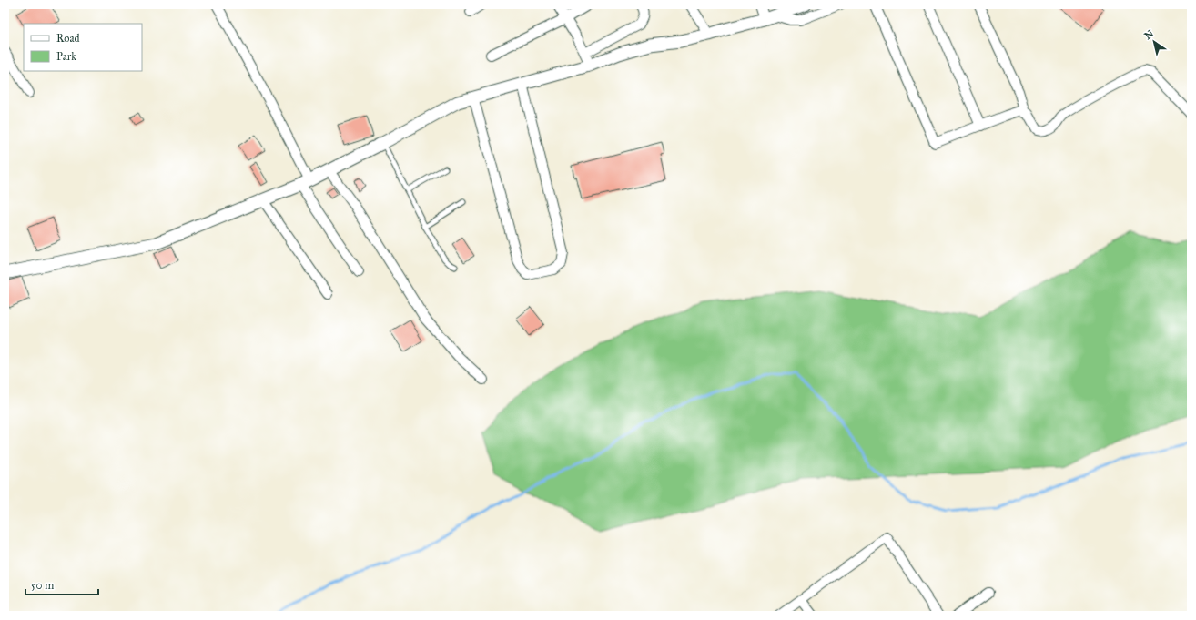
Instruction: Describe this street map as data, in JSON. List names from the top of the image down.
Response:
{
  "legend": ["Road", "Park"],
  "scale_bar": "50 m",
  "north": "top left"
}
